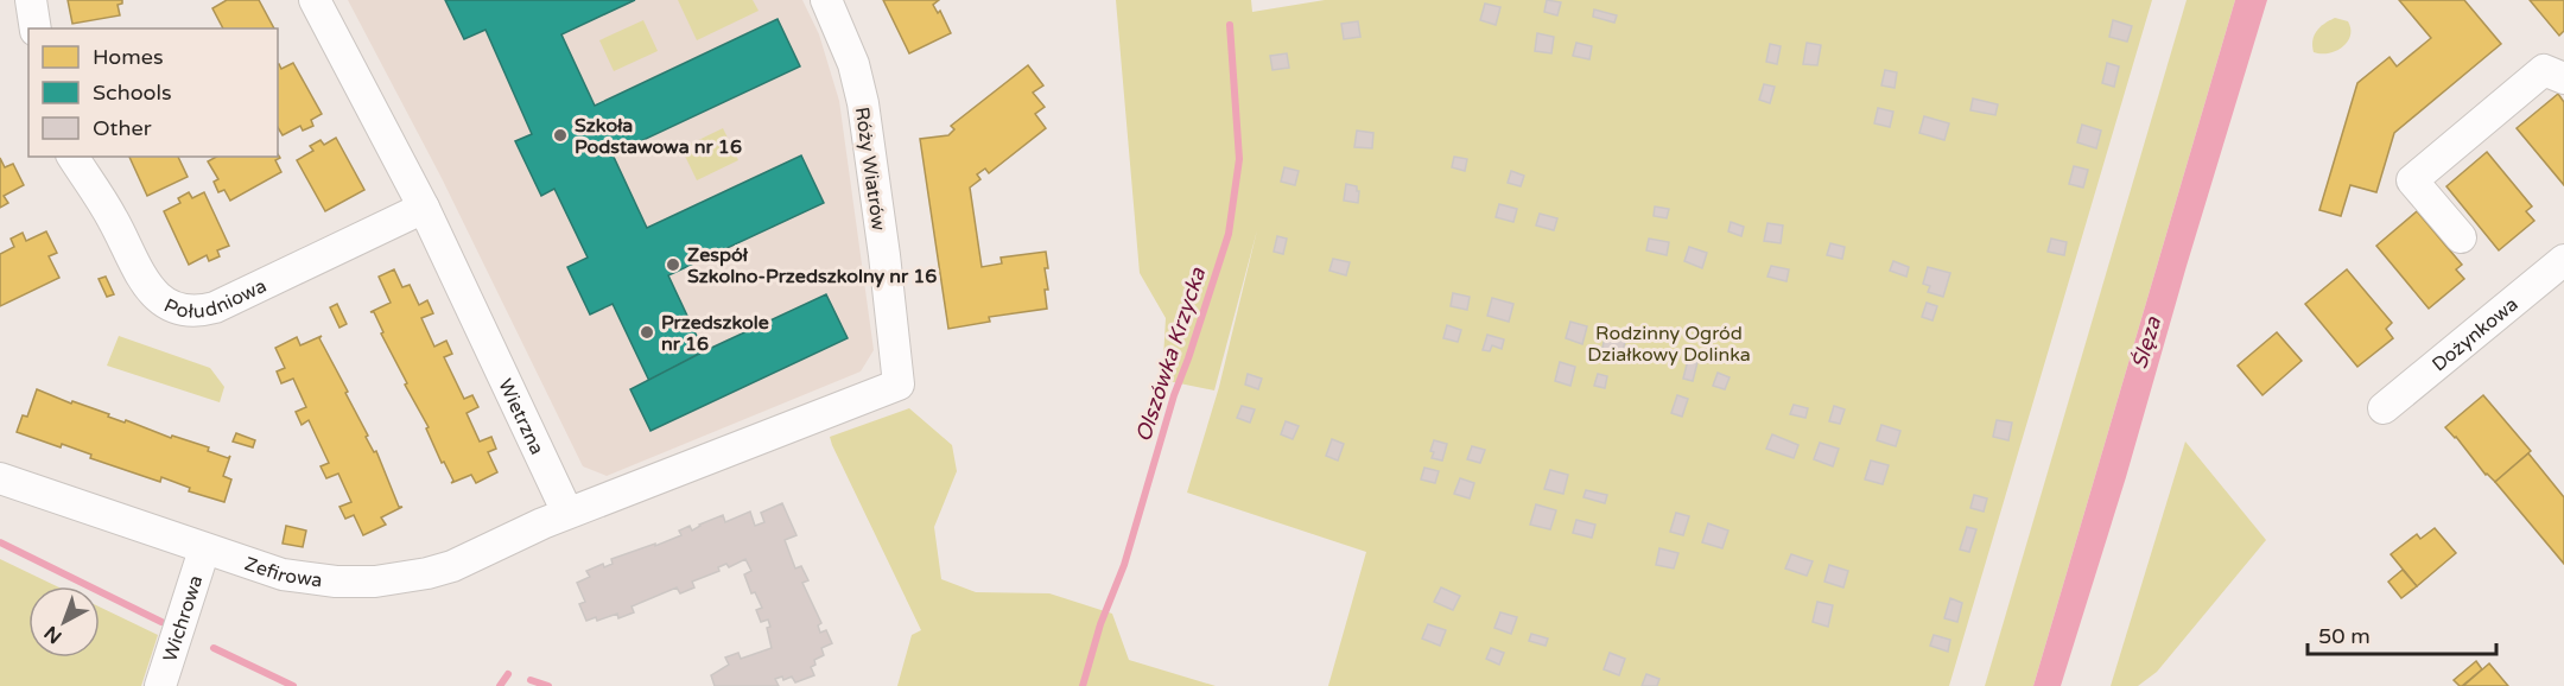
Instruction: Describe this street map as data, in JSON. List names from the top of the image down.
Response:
{
  "streets": {
    "street": [
      "Róży Wiatrów",
      "Południowa",
      "Dożynkowa",
      "Wietrzna",
      "Zefirowa",
      "Wichrowa"
    ]
  },
  "crossings": [
    ["Róży Wiatrów", "Wietrzna"],
    ["Róży Wiatrów", "Zefirowa"],
    ["Południowa", "Wietrzna"],
    ["Wietrzna", "Zefirowa"],
    ["Zefirowa", "Wichrowa"]
  ],
  "water": ["Ślęza", "Olszówka Krzycka"],
  "parks": ["Rodzinny Ogród Działkowy Dolinka"],
  "places": ["Szkoła Podstawowa nr 16", "Zespół Szkolno-Przedszkolny nr 16", "Przedszkole nr 16"],
  "legend": ["Homes", "Schools", "Other"],
  "scale_bar": "50 m",
  "north": "bottom left"
}
